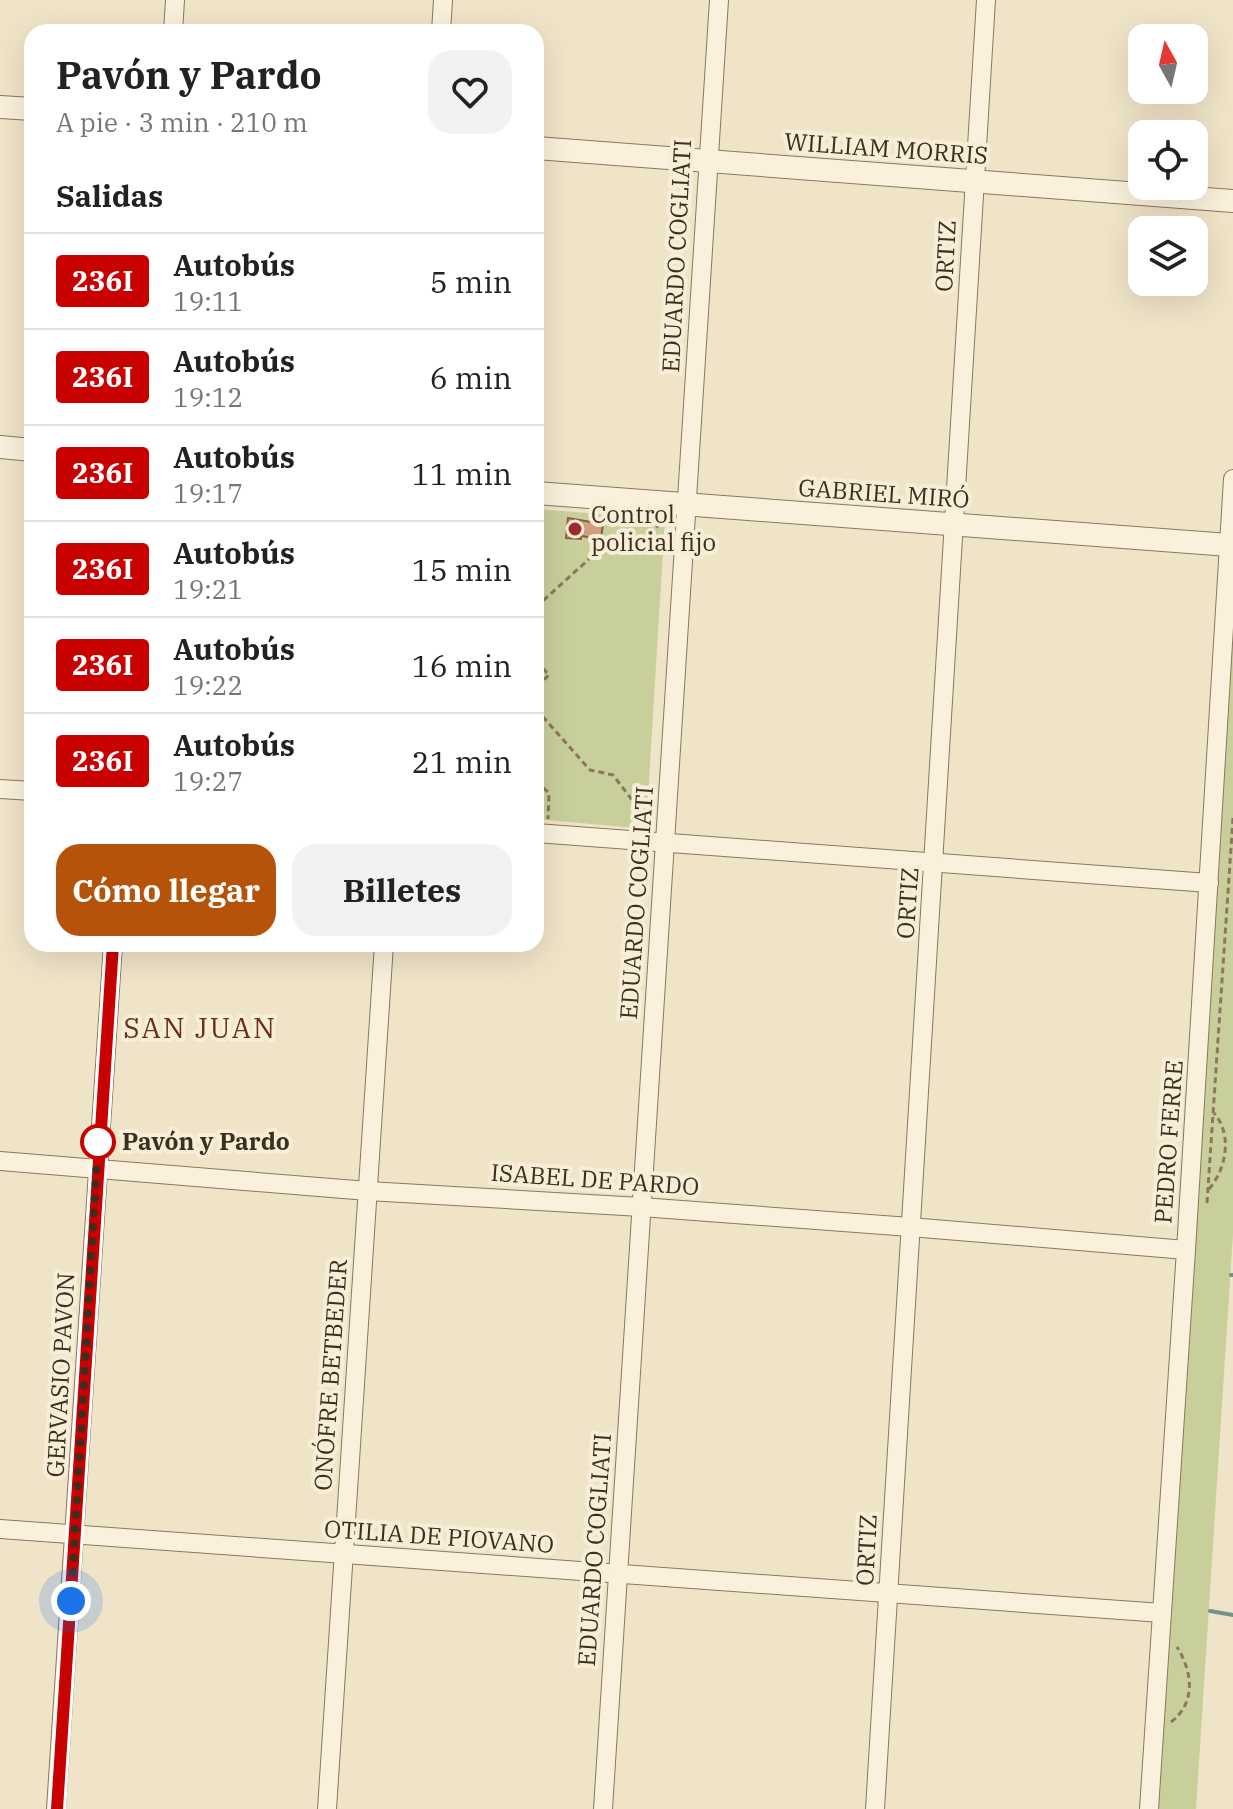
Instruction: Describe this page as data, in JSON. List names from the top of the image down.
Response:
{
  "streets": {
    "street": [
      "WILLIAM MORRIS",
      "EDUARDO COGLIATI",
      "ORTIZ",
      "GABRIEL MIRÓ",
      "PEDRO FERRE",
      "ISABEL DE PARDO",
      "GERVASIO PAVON",
      "ONÓFRE BETBEDER",
      "OTILIA DE PIOVANO"
    ]
  },
  "crossings": [
    ["WILLIAM MORRIS", "EDUARDO COGLIATI"],
    ["WILLIAM MORRIS", "ORTIZ"],
    ["EDUARDO COGLIATI", "GABRIEL MIRÓ"],
    ["EDUARDO COGLIATI", "ISABEL DE PARDO"],
    ["EDUARDO COGLIATI", "OTILIA DE PIOVANO"],
    ["ORTIZ", "GABRIEL MIRÓ"],
    ["ORTIZ", "ISABEL DE PARDO"],
    ["ORTIZ", "OTILIA DE PIOVANO"],
    ["GABRIEL MIRÓ", "PEDRO FERRE"],
    ["PEDRO FERRE", "ISABEL DE PARDO"],
    ["PEDRO FERRE", "OTILIA DE PIOVANO"],
    ["ISABEL DE PARDO", "GERVASIO PAVON"],
    ["ISABEL DE PARDO", "ONÓFRE BETBEDER"],
    ["GERVASIO PAVON", "OTILIA DE PIOVANO"],
    ["ONÓFRE BETBEDER", "OTILIA DE PIOVANO"]
  ],
  "districts": ["SAN JUAN"],
  "places": ["Control policial fijo", "Pavón y Pardo"],
  "lines": ["bus line 236I"],
  "north": "top",
  "page": {
    "heading": [
      ["Pavón y Pardo", "A pie · 3 min · 210 m"],
      "Salidas"
    ],
    "list": [
      {
        "mark": "236I",
        "name": "Autobús",
        "note": "19:11",
        "value": "5 min"
      },
      {
        "mark": "236I",
        "name": "Autobús",
        "note": "19:12",
        "value": "6 min"
      },
      {
        "mark": "236I",
        "name": "Autobús",
        "note": "19:17",
        "value": "11 min"
      },
      {
        "mark": "236I",
        "name": "Autobús",
        "note": "19:21",
        "value": "15 min"
      },
      {
        "mark": "236I",
        "name": "Autobús",
        "note": "19:22",
        "value": "16 min"
      },
      {
        "mark": "236I",
        "name": "Autobús",
        "note": "19:27",
        "value": "21 min"
      }
    ],
    "buttons": ["Cómo llegar", "Billetes"]
  }
}
